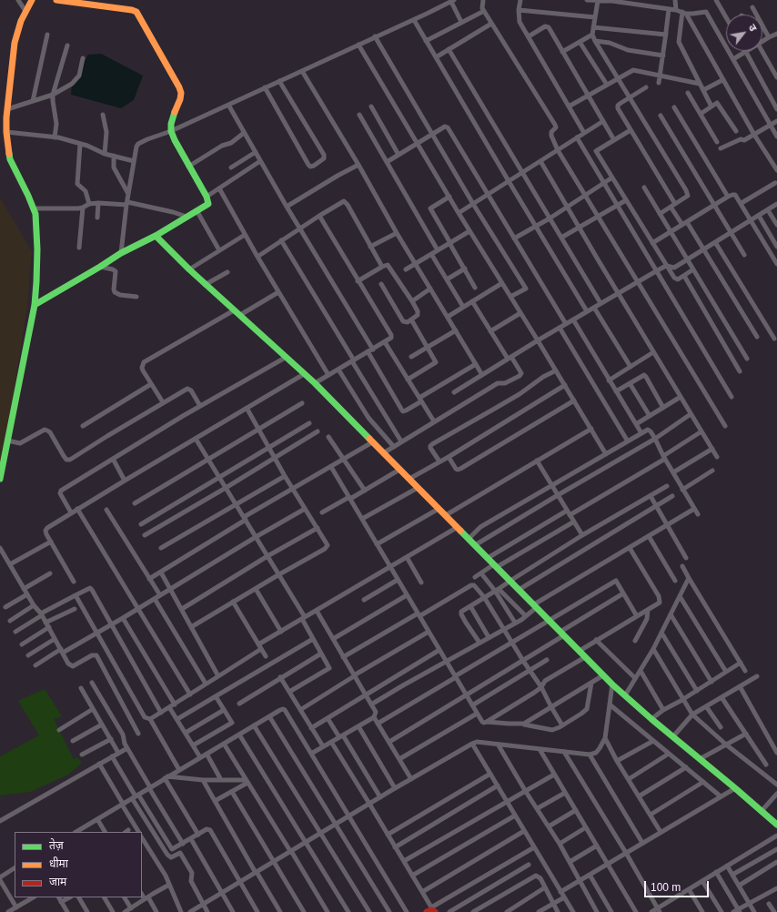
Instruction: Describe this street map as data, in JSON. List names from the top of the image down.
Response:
{
  "legend": ["तेज़", "धीमा", "जाम"],
  "scale_bar": "100 m",
  "north": "top right"
}
